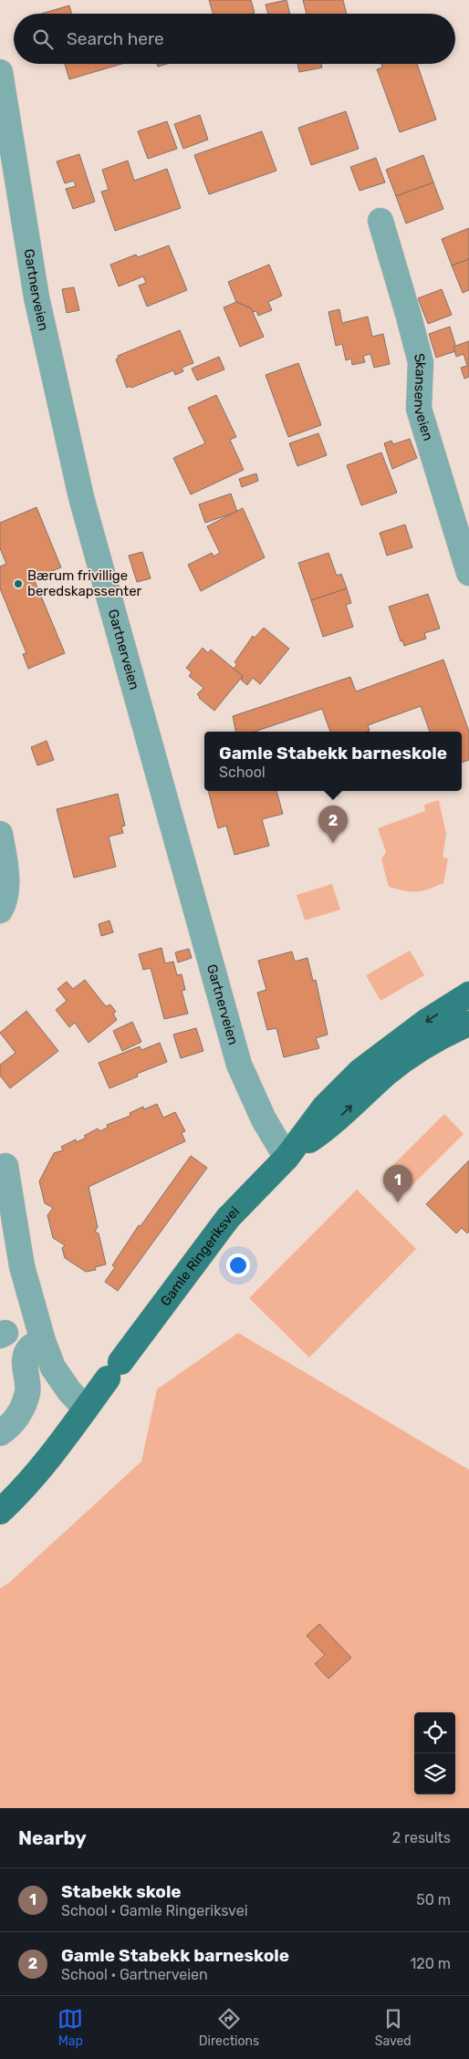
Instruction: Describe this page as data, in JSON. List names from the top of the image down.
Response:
{
  "streets": {
    "main road": ["Gamle Ringeriksvei"],
    "street": ["Gartnerveien", "Skansenveien"]
  },
  "crossings": [
    ["Gartnerveien", "Gamle Ringeriksvei"]
  ],
  "places": ["Bærum frivillige beredskapssenter"],
  "page": {
    "search": "Search here",
    "popup": ["Gamle Stabekk barneskole", "School"],
    "pins": ["2", "1"],
    "heading": ["Nearby", "2 results"],
    "list": [
      {
        "mark": "1",
        "name": "Stabekk skole",
        "note": "School · Gamle Ringeriksvei",
        "value": "50 m"
      },
      {
        "mark": "2",
        "name": "Gamle Stabekk barneskole",
        "note": "School · Gartnerveien",
        "value": "120 m"
      }
    ],
    "nav": ["Map", "Directions", "Saved"]
  }
}
